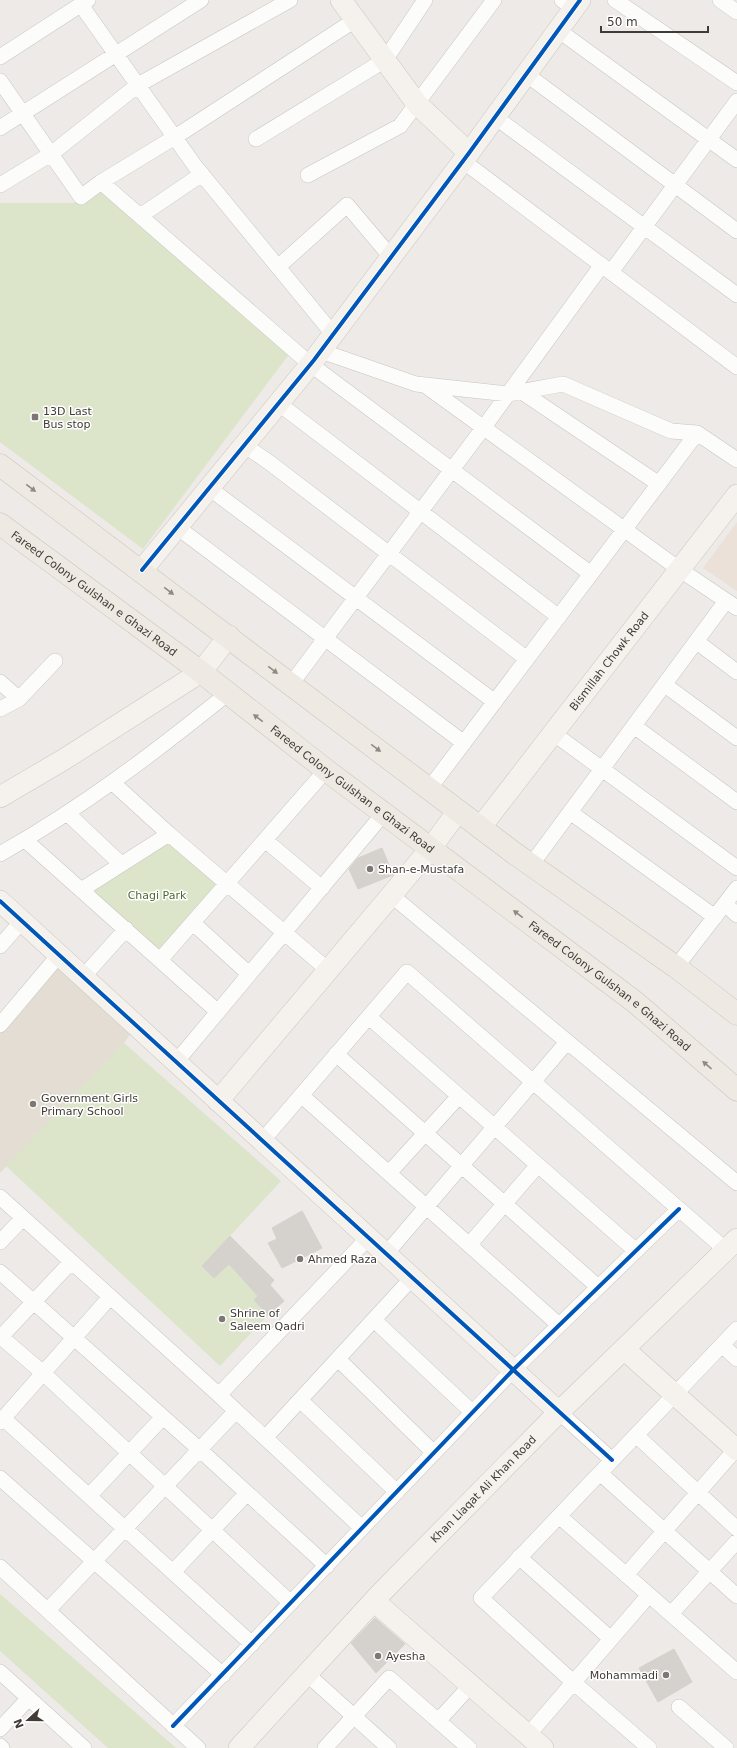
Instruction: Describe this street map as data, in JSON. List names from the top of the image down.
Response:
{
  "streets": {
    "main road": ["Fareed Colony Gulshan e Ghazi Road"],
    "street": ["Bismillah Chowk Road", "Khan Liaqat Ali Khan Road"]
  },
  "parks": ["Chagi Park"],
  "places": {
    "transit": ["13D Last Bus stop"],
    "other": [
      "Shan-e-Mustafa",
      "Government Girls Primary School",
      "Ahmed Raza",
      "Shrine of Saleem Qadri",
      "Ayesha",
      "Mohammadi"
    ]
  },
  "scale_bar": "50 m",
  "north": "left"
}
